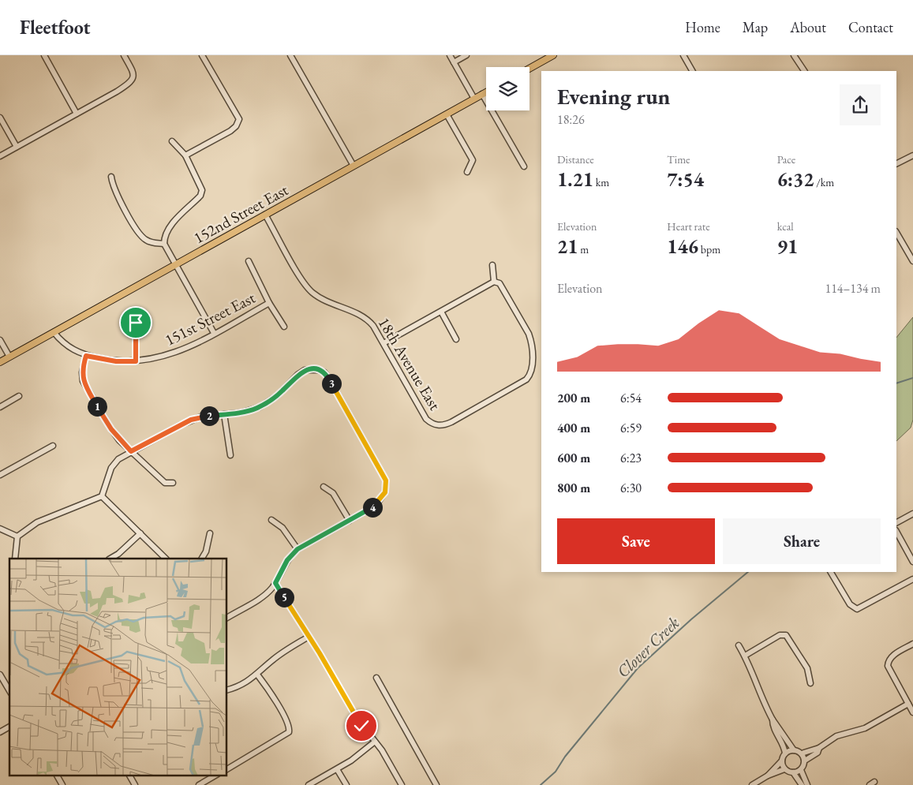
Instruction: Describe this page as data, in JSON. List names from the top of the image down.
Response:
{
  "streets": {
    "main road": ["152nd Street East"],
    "street": ["151st Street East", "18th Avenue East"]
  },
  "crossings": [
    ["152nd Street East", "151st Street East"],
    ["152nd Street East", "18th Avenue East"]
  ],
  "water": ["Clover Creek"],
  "page": {
    "header": "Fleetfoot",
    "nav": [
      "Home",
      "Map",
      "About",
      "Contact"
    ],
    "heading": ["Evening run", "18:26"],
    "stats": [
      ["Distance", "1.21 km"],
      ["Time", "7:54"],
      ["Pace", "6:32 /km"],
      ["Elevation", "21 m"],
      ["Heart rate", "146 bpm"],
      ["kcal", "91"]
    ],
    "chart": ["Elevation", "114–134 m"],
    "pins": [
      "3",
      "1",
      "2",
      "4",
      "5"
    ],
    "list": [
      {
        "name": "200 m",
        "note": "6:54"
      },
      {
        "name": "400 m",
        "note": "6:59"
      },
      {
        "name": "600 m",
        "note": "6:23"
      },
      {
        "name": "800 m",
        "note": "6:30"
      }
    ],
    "buttons": ["Save", "Share"]
  }
}
